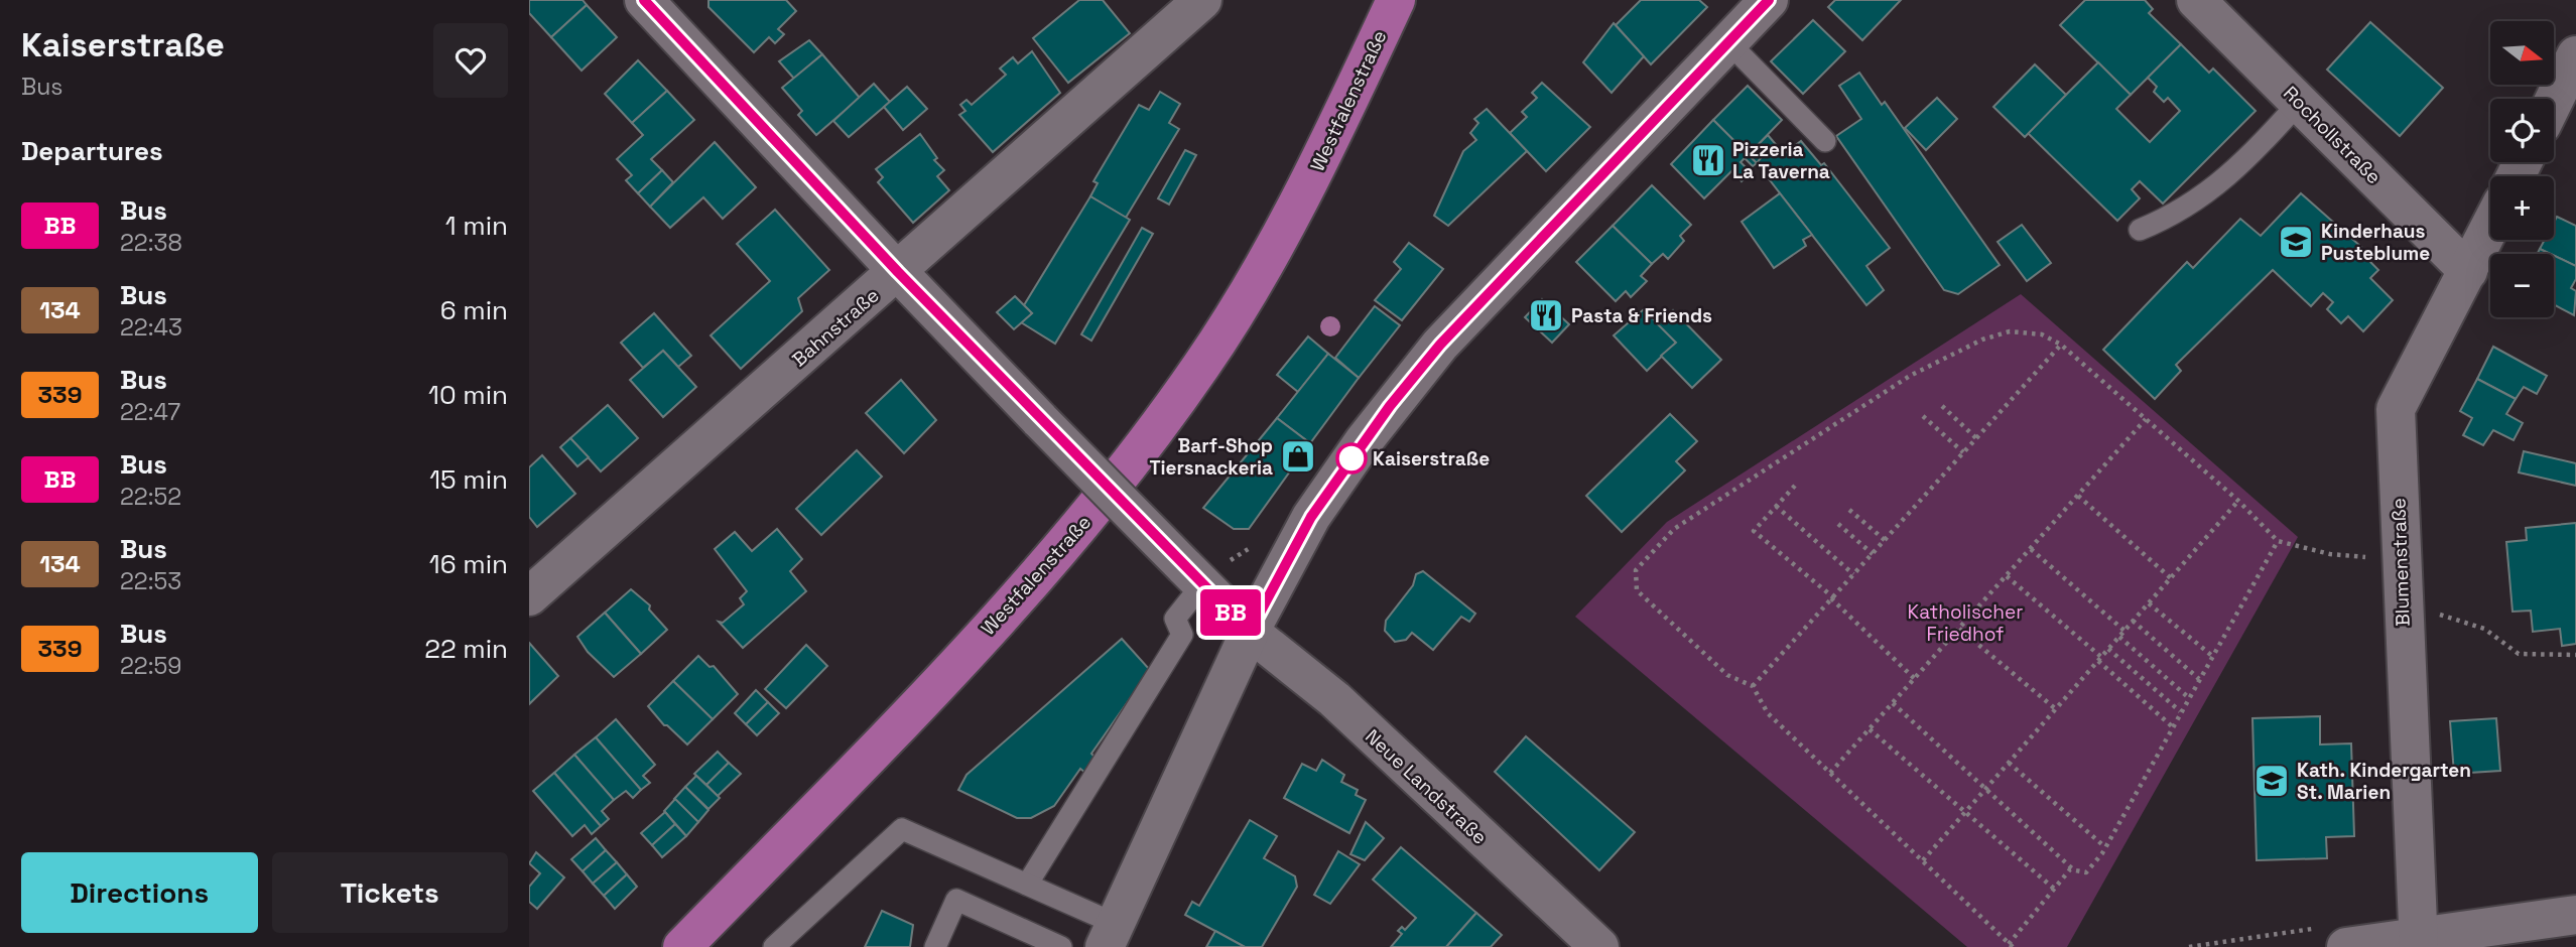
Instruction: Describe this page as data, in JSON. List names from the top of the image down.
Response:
{
  "streets": {
    "main road": ["Westfalenstraße"],
    "street": [
      "Rochollstraße",
      "Bahnstraße",
      "Blumenstraße",
      "Neue Landstraße"
    ]
  },
  "crossings": [
    ["Rochollstraße", "Blumenstraße"],
    ["Bahnstraße", "Neue Landstraße"]
  ],
  "parks": ["Katholischer Friedhof"],
  "places": {
    "restaurant": ["Pizzeria La Taverna", "Pasta & Friends"],
    "school or university": ["Kinderhaus Pusteblume", "Kath. Kindergarten St. Marien"],
    "shop": ["Barf-Shop Tiersnackeria"],
    "other": ["Kaiserstraße"]
  },
  "lines": ["bus line BB"],
  "north": "right",
  "page": {
    "heading": [
      ["Kaiserstraße", "Bus"],
      "Departures"
    ],
    "on_map": "BB",
    "map_buttons": ["+", "−"],
    "list": [
      {
        "mark": "BB",
        "name": "Bus",
        "note": "22:38",
        "value": "1 min"
      },
      {
        "mark": "134",
        "name": "Bus",
        "note": "22:43",
        "value": "6 min"
      },
      {
        "mark": "339",
        "name": "Bus",
        "note": "22:47",
        "value": "10 min"
      },
      {
        "mark": "BB",
        "name": "Bus",
        "note": "22:52",
        "value": "15 min"
      },
      {
        "mark": "134",
        "name": "Bus",
        "note": "22:53",
        "value": "16 min"
      },
      {
        "mark": "339",
        "name": "Bus",
        "note": "22:59",
        "value": "22 min"
      }
    ],
    "buttons": ["Directions", "Tickets"]
  }
}
